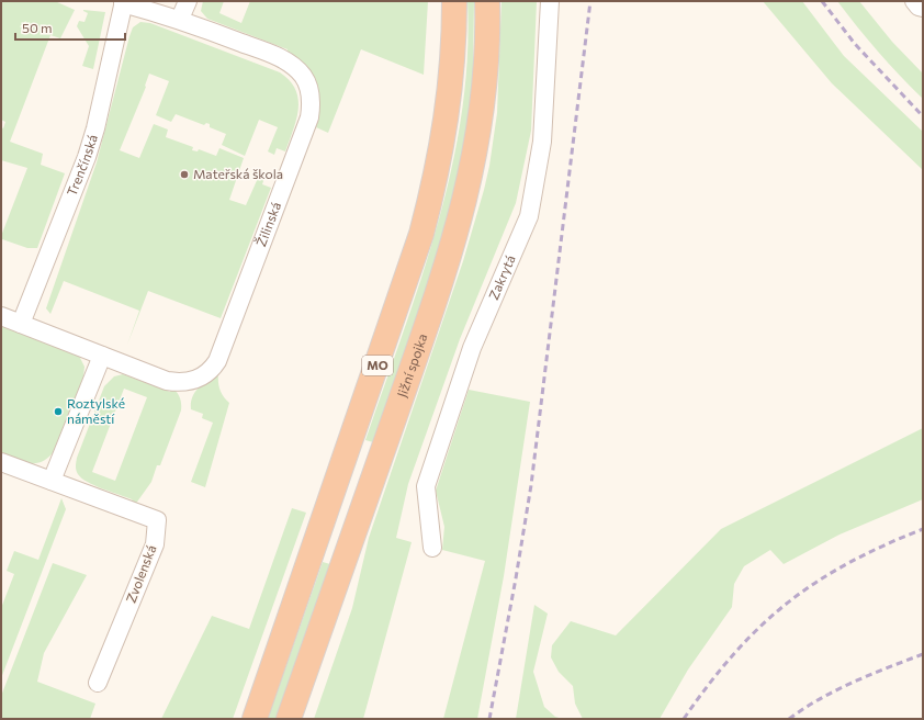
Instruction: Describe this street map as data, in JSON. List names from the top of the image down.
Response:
{
  "streets": {
    "highway": ["MO", "Jižní spojka"],
    "street": [
      "Trenčínská",
      "Žilinská",
      "Zakrytá",
      "Zvolenská"
    ]
  },
  "crossings": [
    ["Trenčínská", "Žilinská"]
  ],
  "places": ["Mateřská škola", "Roztylské náměstí"],
  "scale_bar": "50 m"
}
